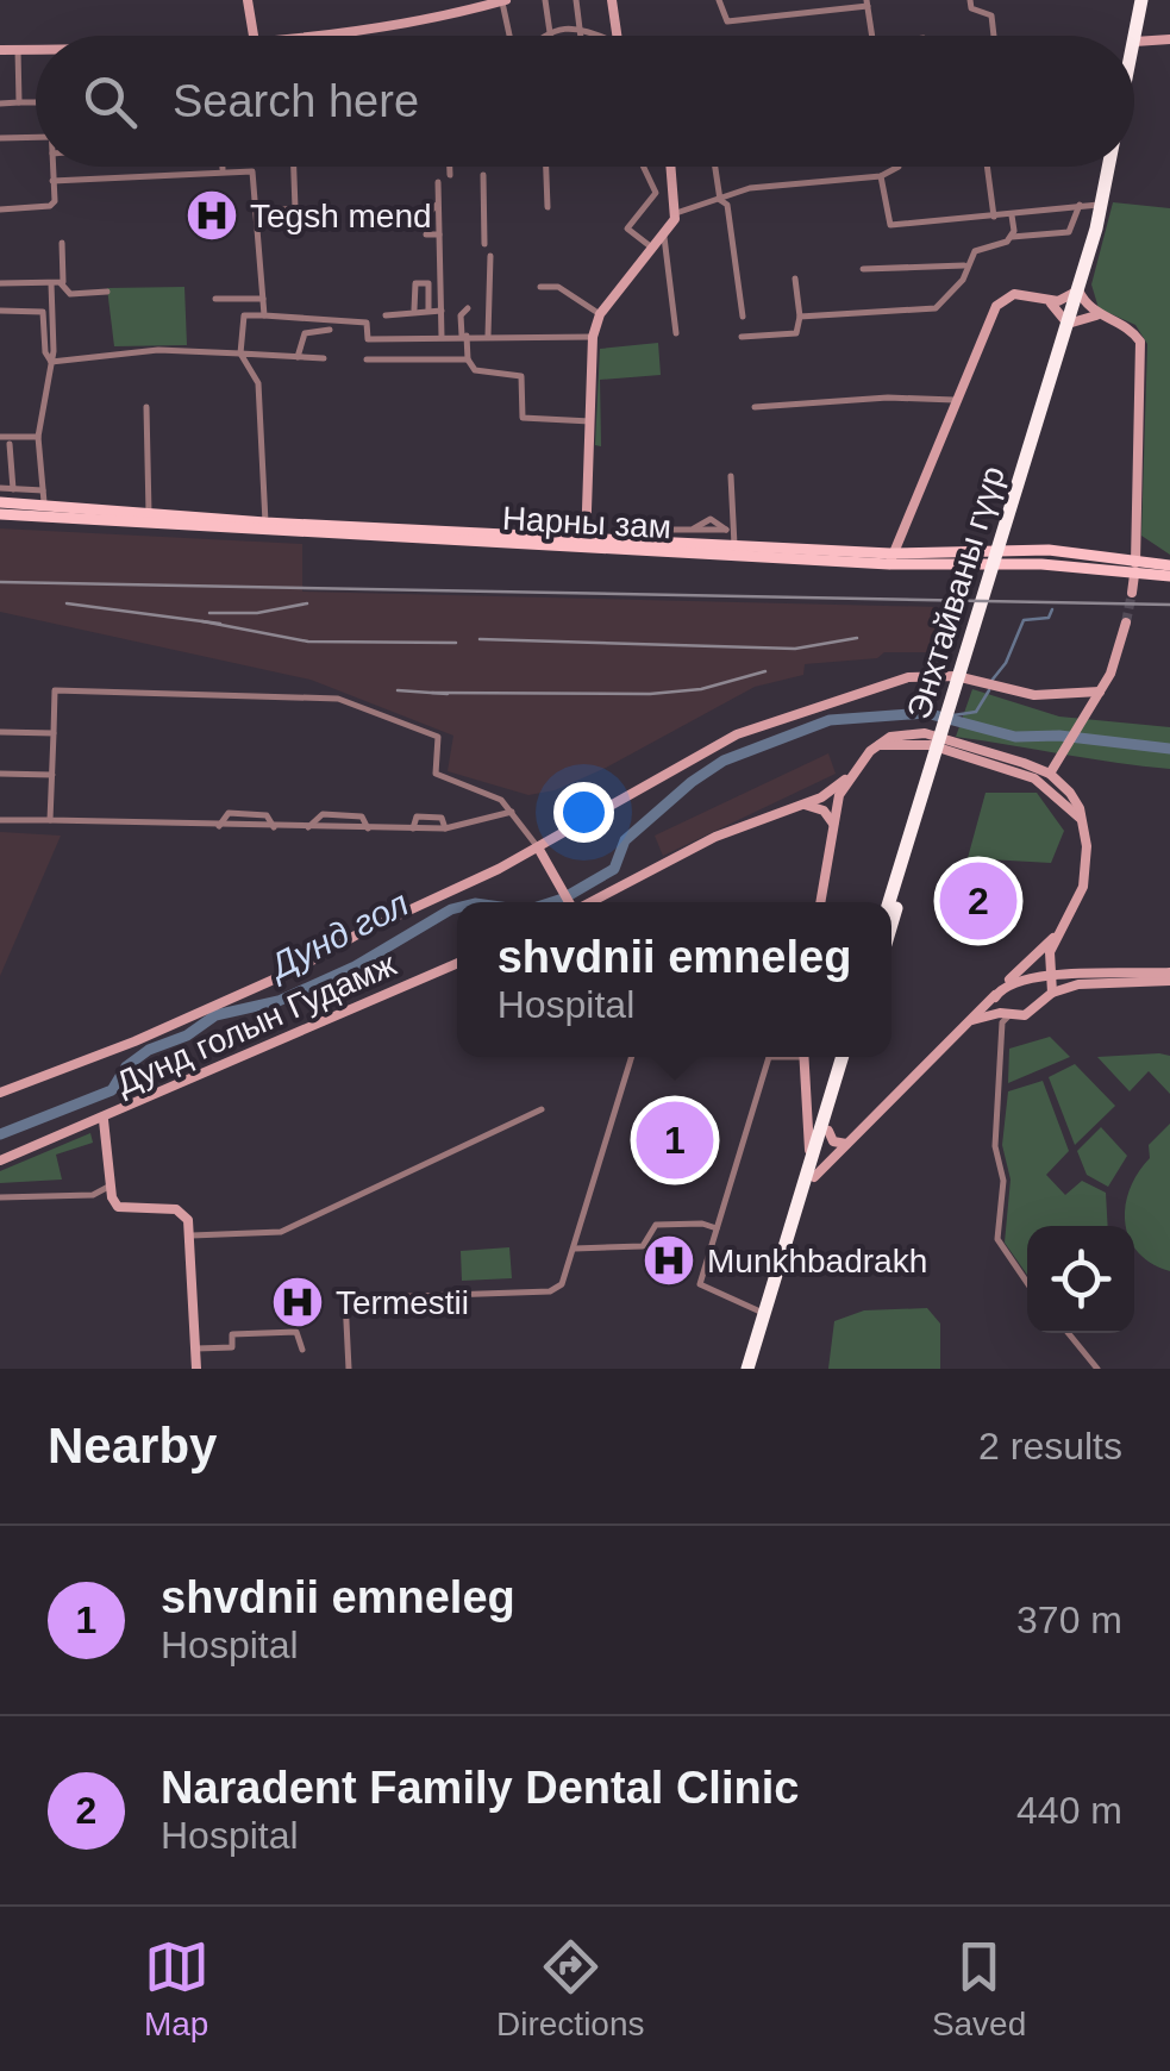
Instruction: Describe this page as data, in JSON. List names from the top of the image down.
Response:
{
  "streets": {
    "highway": ["Энхтайваны гүүр"],
    "main road": ["Нарны зам", "Дунд голын Гудамж"]
  },
  "water": ["Дунд гол"],
  "places": {
    "hospital": ["Tegsh mend", "Munkhbadrakh", "Termestii"]
  },
  "page": {
    "search": "Search here",
    "pins": ["2", "1"],
    "popup": ["shvdnii emneleg", "Hospital"],
    "heading": ["Nearby", "2 results"],
    "list": [
      {
        "mark": "1",
        "name": "shvdnii emneleg",
        "note": "Hospital",
        "value": "370 m"
      },
      {
        "mark": "2",
        "name": "Naradent Family Dental Clinic",
        "note": "Hospital",
        "value": "440 m"
      }
    ],
    "nav": ["Map", "Directions", "Saved"]
  }
}
